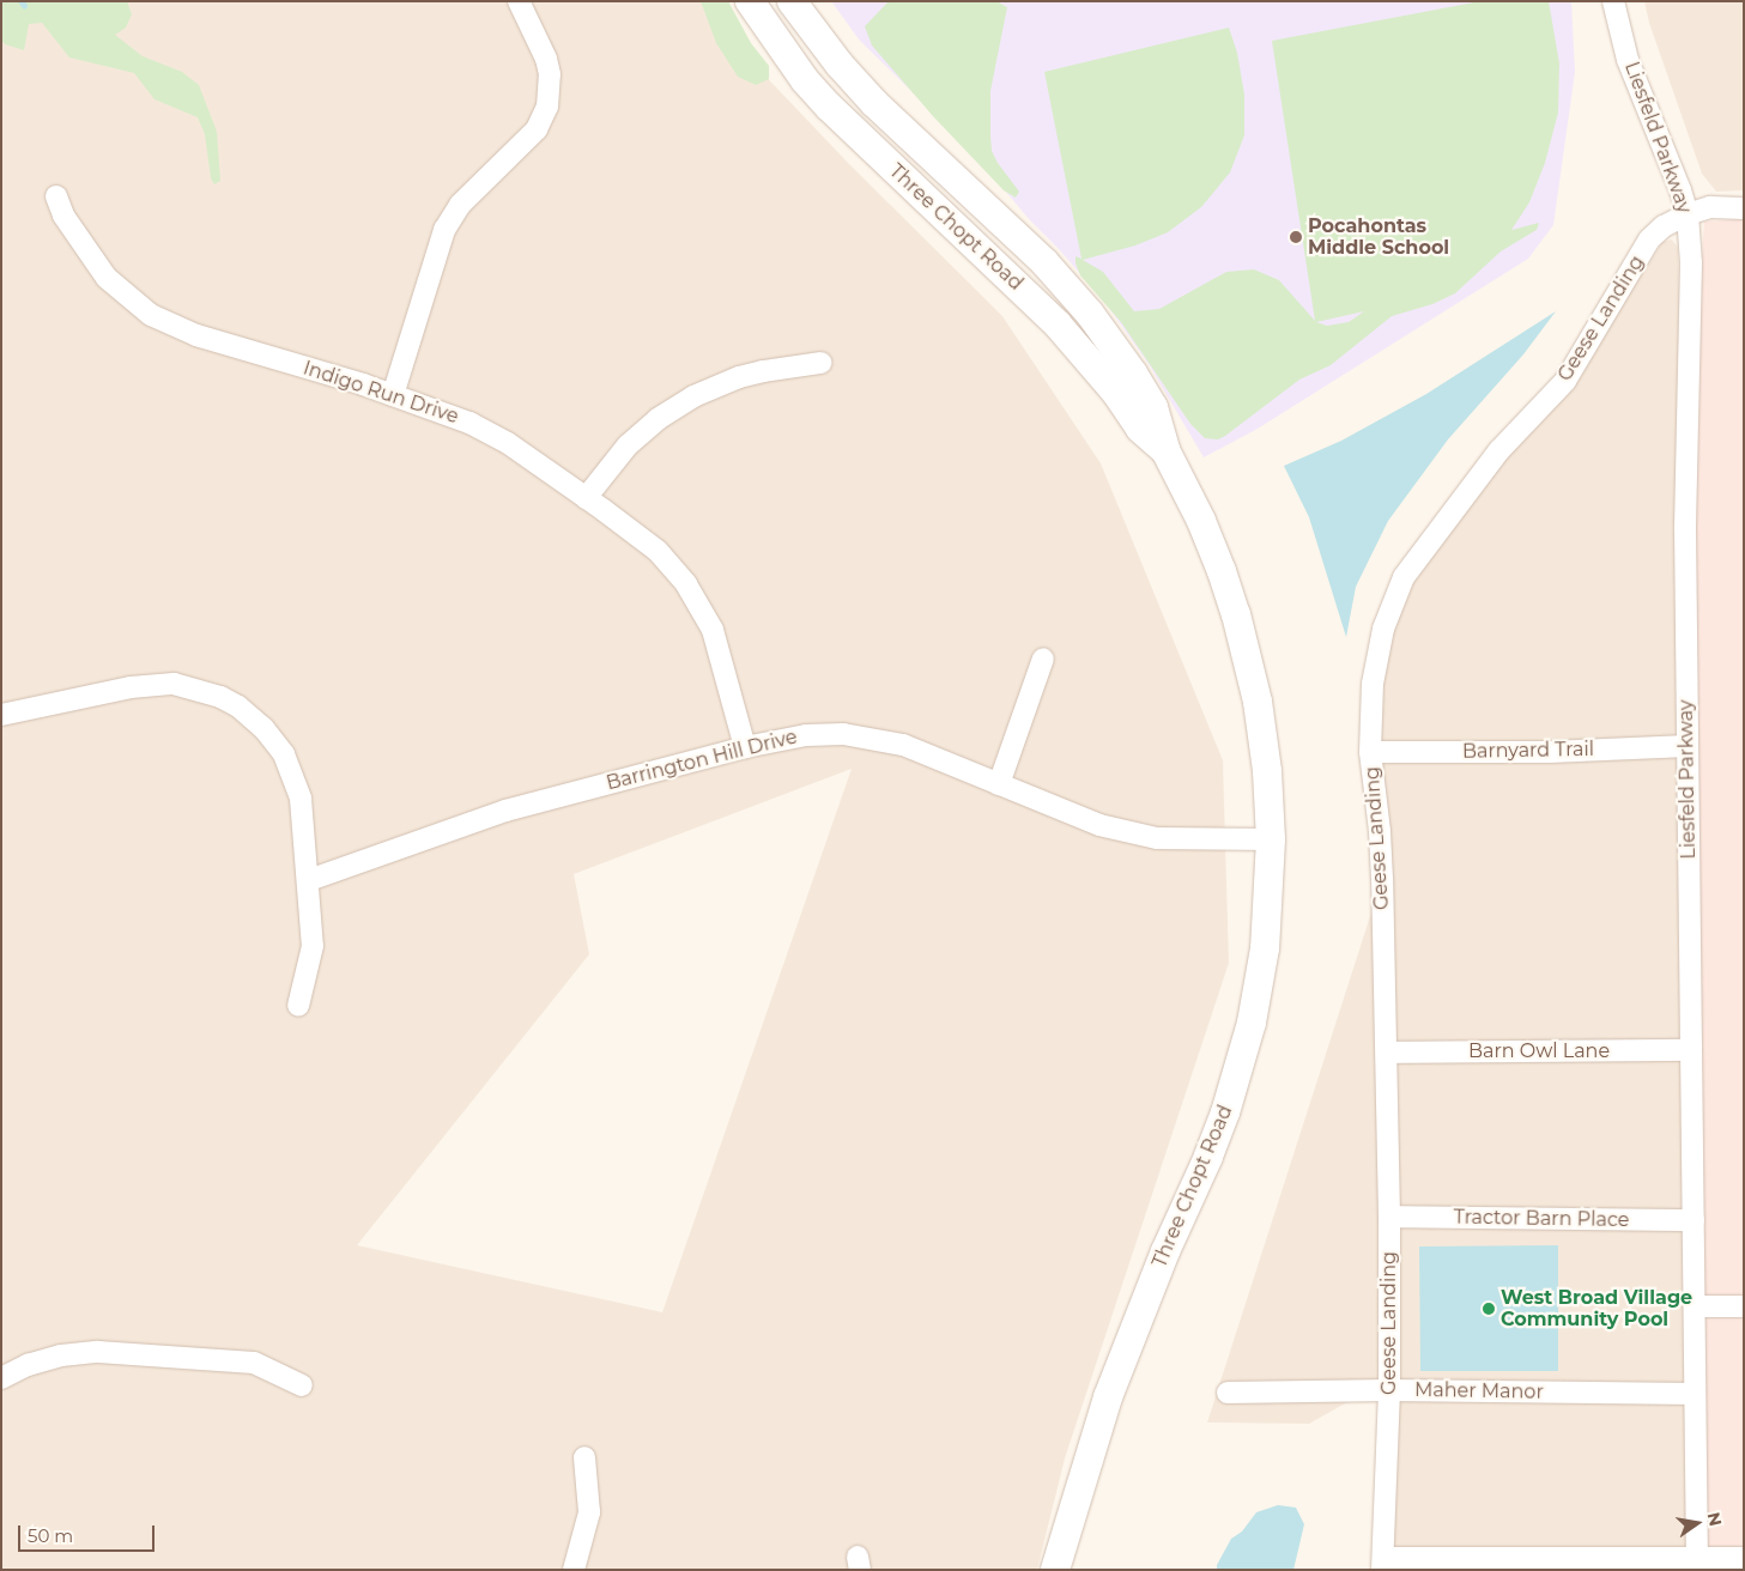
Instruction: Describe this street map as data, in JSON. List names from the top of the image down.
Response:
{
  "streets": {
    "main road": ["Three Chopt Road"],
    "street": [
      "Liesfeld Parkway",
      "Geese Landing",
      "Indigo Run Drive",
      "Barnyard Trail",
      "Barrington Hill Drive",
      "Barn Owl Lane",
      "Tractor Barn Place",
      "Maher Manor"
    ]
  },
  "crossings": [
    ["Liesfeld Parkway", "Geese Landing"],
    ["Liesfeld Parkway", "Barnyard Trail"],
    ["Liesfeld Parkway", "Barn Owl Lane"],
    ["Liesfeld Parkway", "Tractor Barn Place"],
    ["Liesfeld Parkway", "Maher Manor"],
    ["Three Chopt Road", "Barrington Hill Drive"],
    ["Geese Landing", "Barnyard Trail"],
    ["Geese Landing", "Barn Owl Lane"],
    ["Geese Landing", "Tractor Barn Place"],
    ["Geese Landing", "Maher Manor"],
    ["Indigo Run Drive", "Barrington Hill Drive"]
  ],
  "places": ["Pocahontas Middle School", "West Broad Village Community Pool"],
  "scale_bar": "50 m",
  "north": "right"
}
